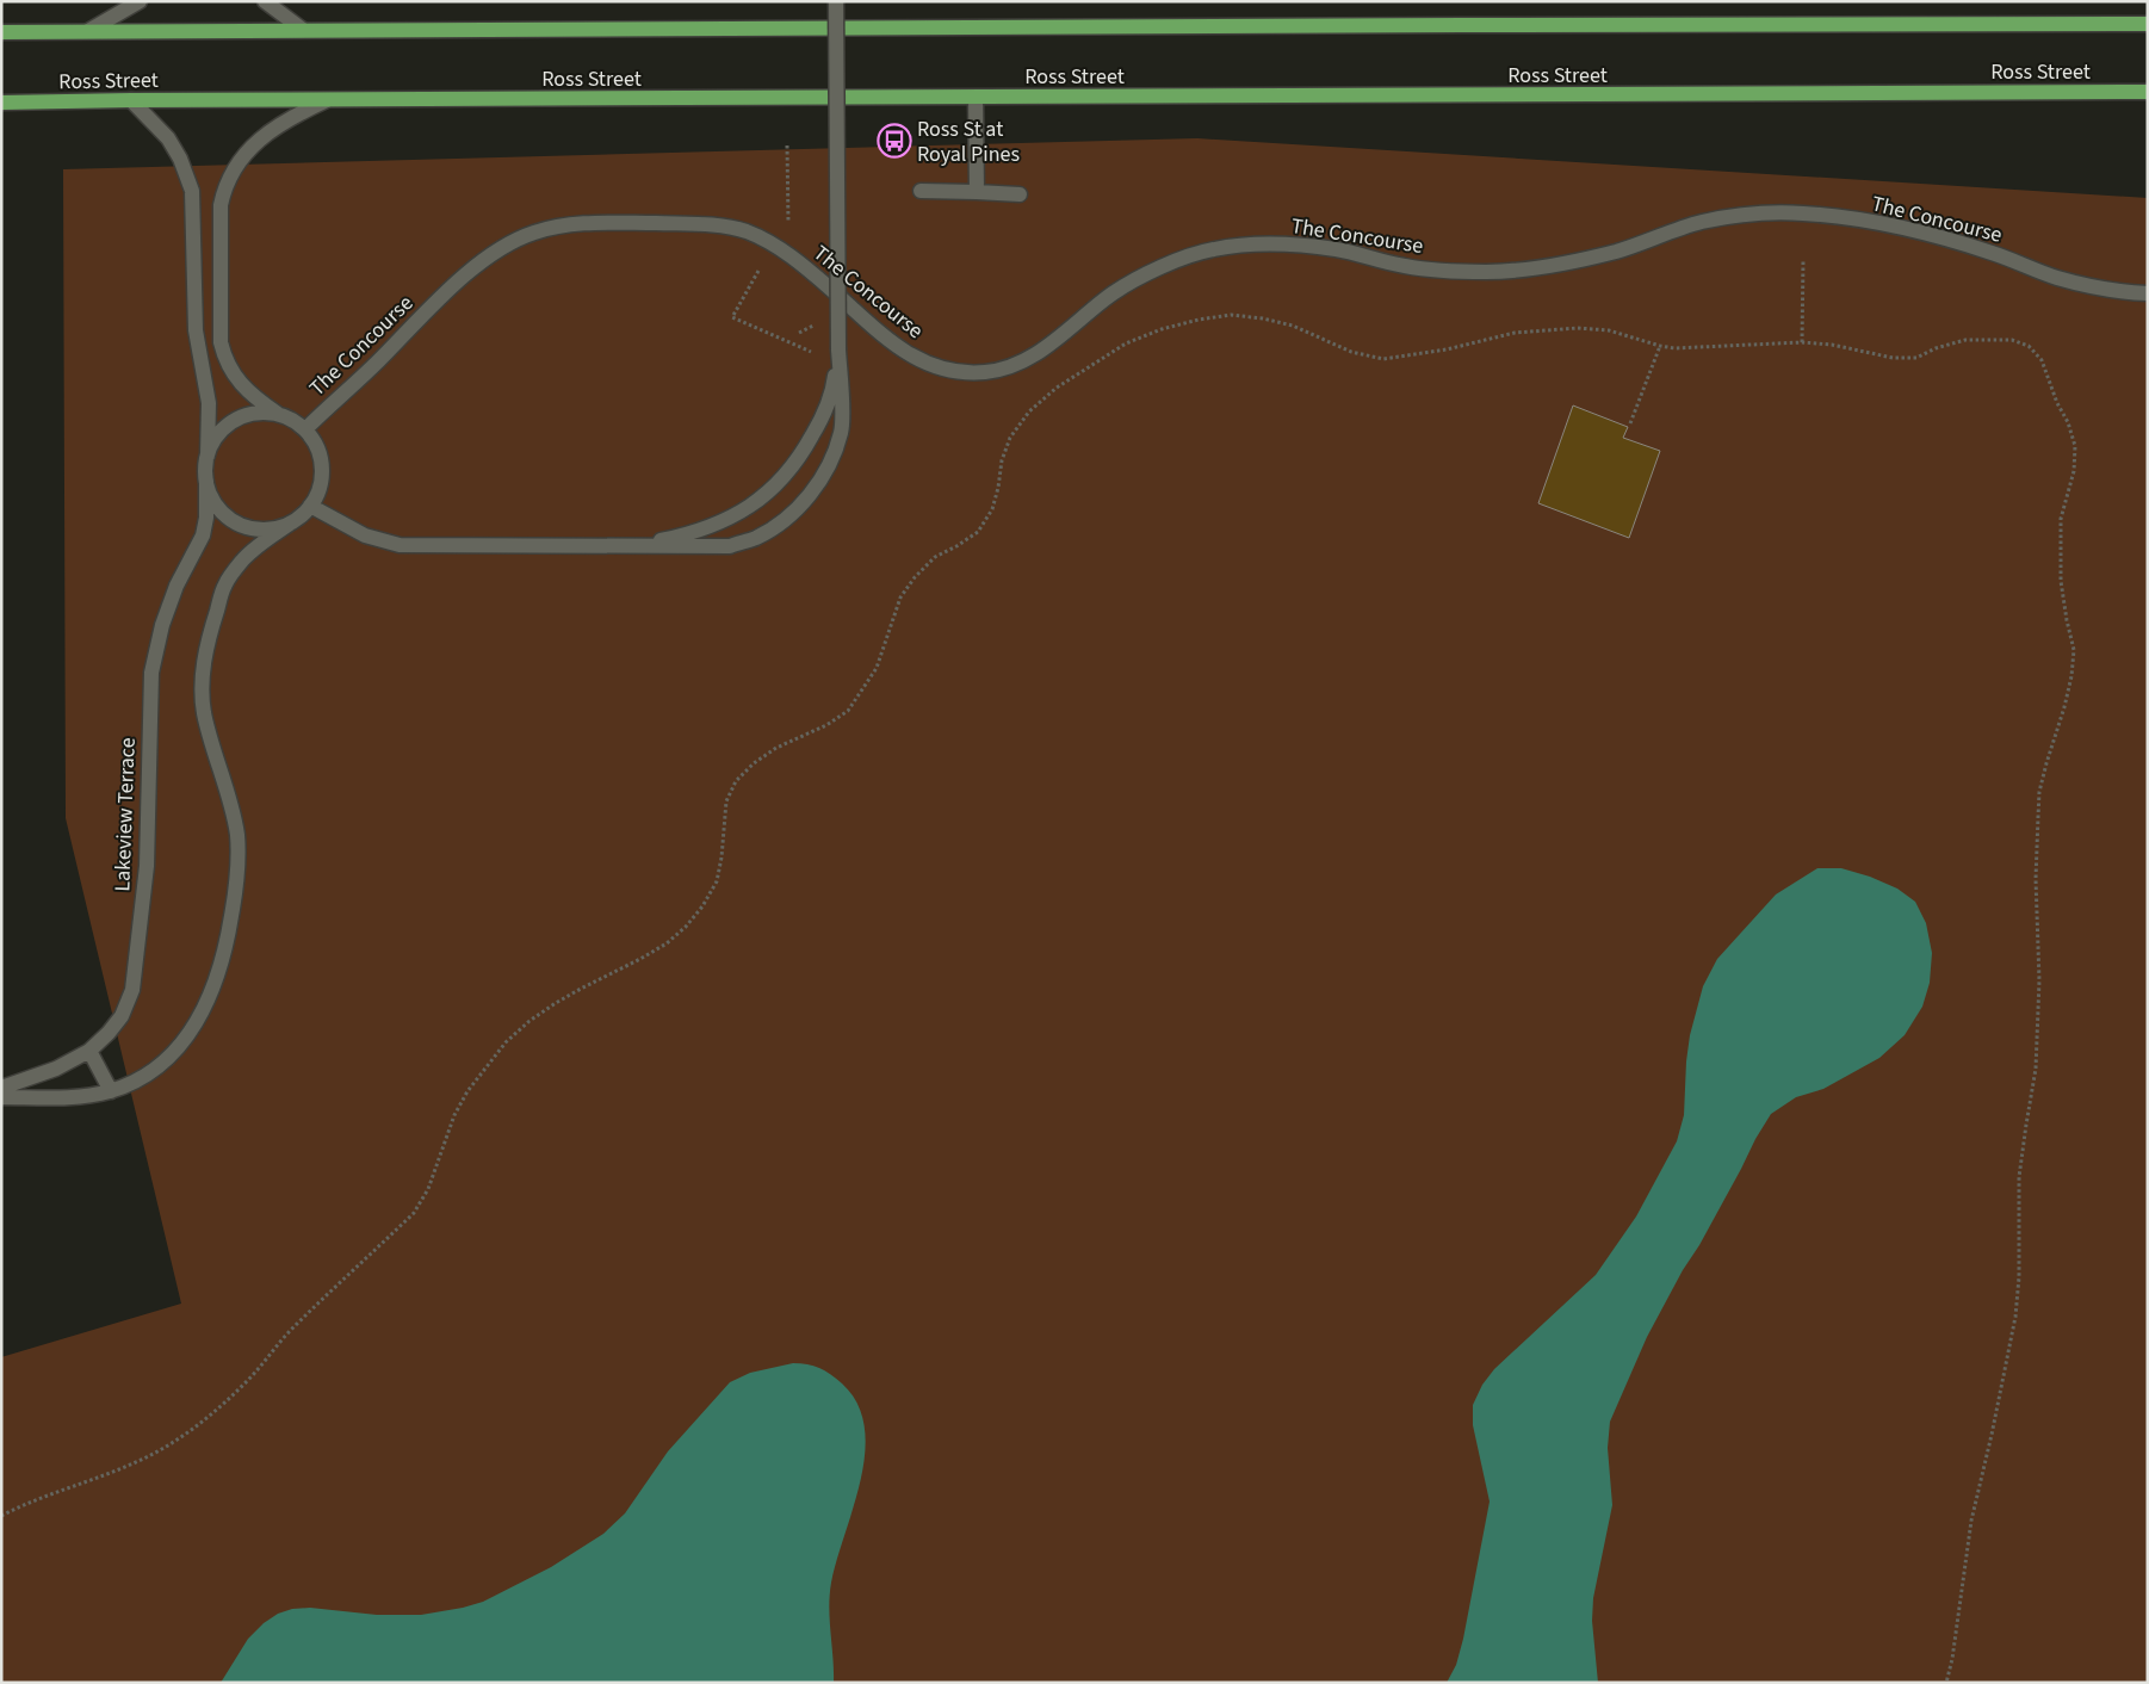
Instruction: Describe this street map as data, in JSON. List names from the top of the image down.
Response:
{
  "streets": {
    "main road": ["Ross Street"],
    "street": ["The Concourse", "Lakeview Terrace"]
  },
  "crossings": [
    ["The Concourse", "Lakeview Terrace"]
  ],
  "places": {
    "bus stop": ["Ross St at Royal Pines"]
  }
}
